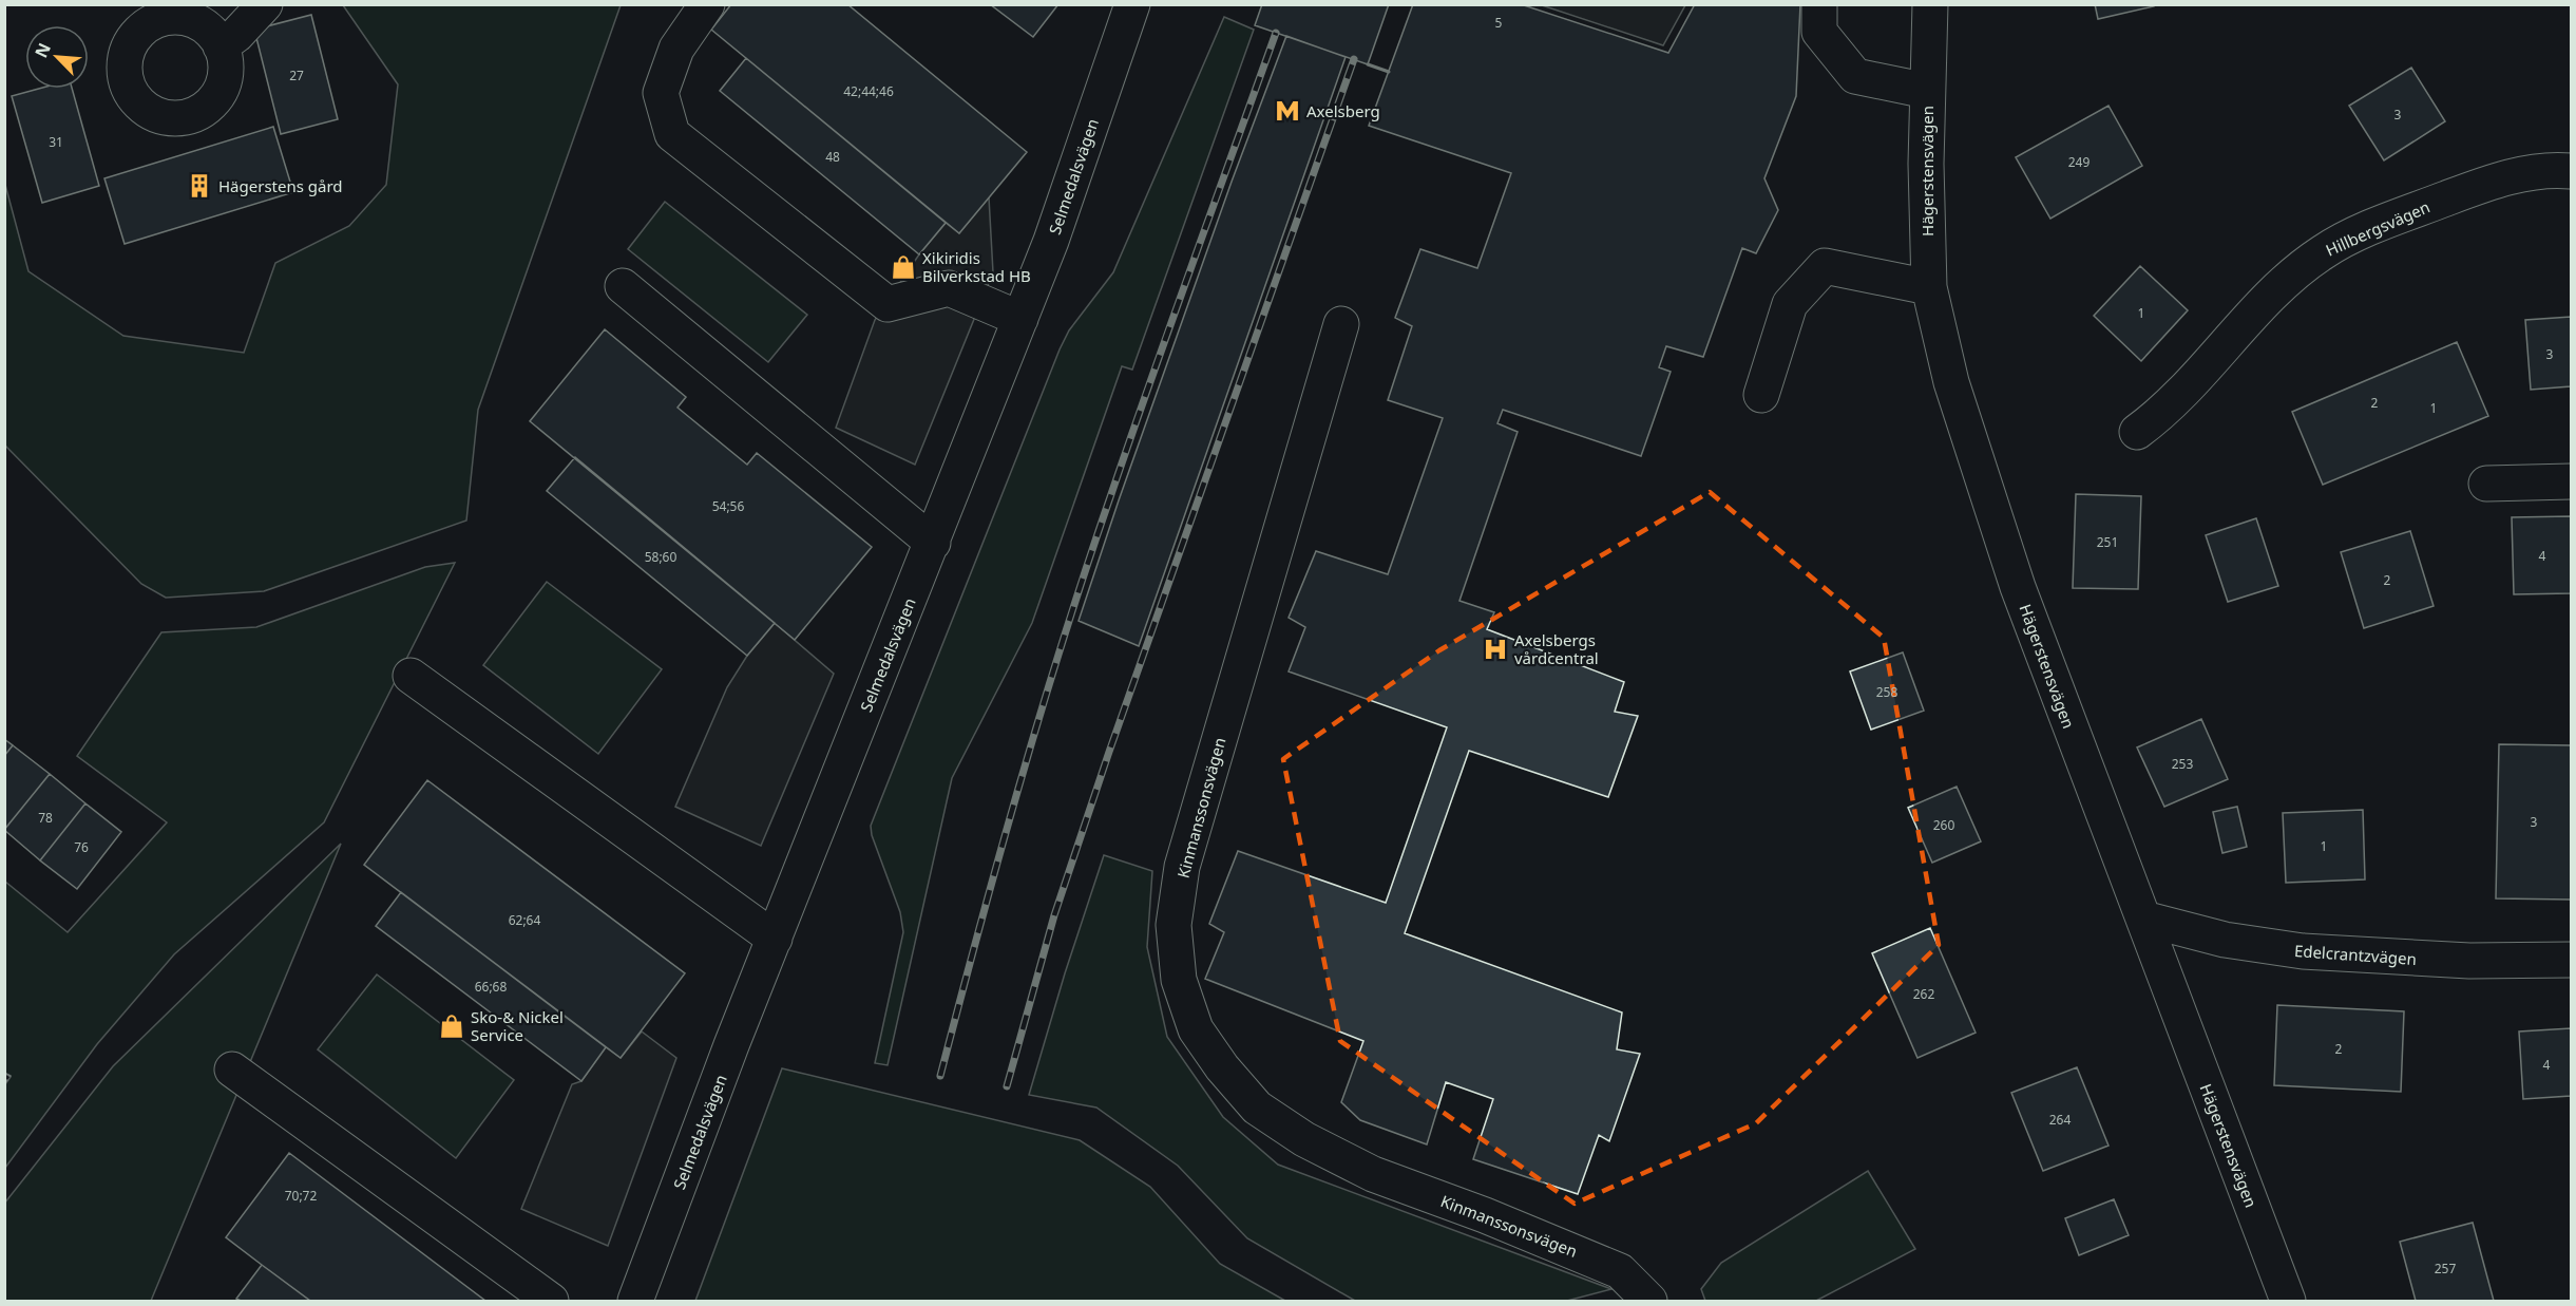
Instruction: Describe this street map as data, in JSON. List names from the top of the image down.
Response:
{
  "streets": {
    "street": [
      "Hägerstensvägen",
      "Selmedalsvägen",
      "Hillbergsvägen",
      "Kinmanssonsvägen",
      "Edelcrantzvägen"
    ]
  },
  "crossings": [
    ["Hägerstensvägen", "Edelcrantzvägen"]
  ],
  "places": {
    "metro station": ["Axelsberg"],
    "building": ["Hägerstens gård"],
    "shop": ["Xikiridis Bilverkstad HB", "Sko-& Nickel Service"],
    "hospital": ["Axelsbergs vårdcentral"]
  },
  "house_numbers": [
    "5",
    "27",
    "42;44;46",
    "3",
    "31",
    "48",
    "249",
    "1",
    "3",
    "2",
    "1",
    "54;56",
    "251",
    "4",
    "58;60",
    "2",
    "258",
    "253",
    "78",
    "3",
    "260",
    "1",
    "76",
    "62;64",
    "66;68",
    "262",
    "2",
    "4",
    "264",
    "70;72",
    "257"
  ],
  "north": "top left"
}
